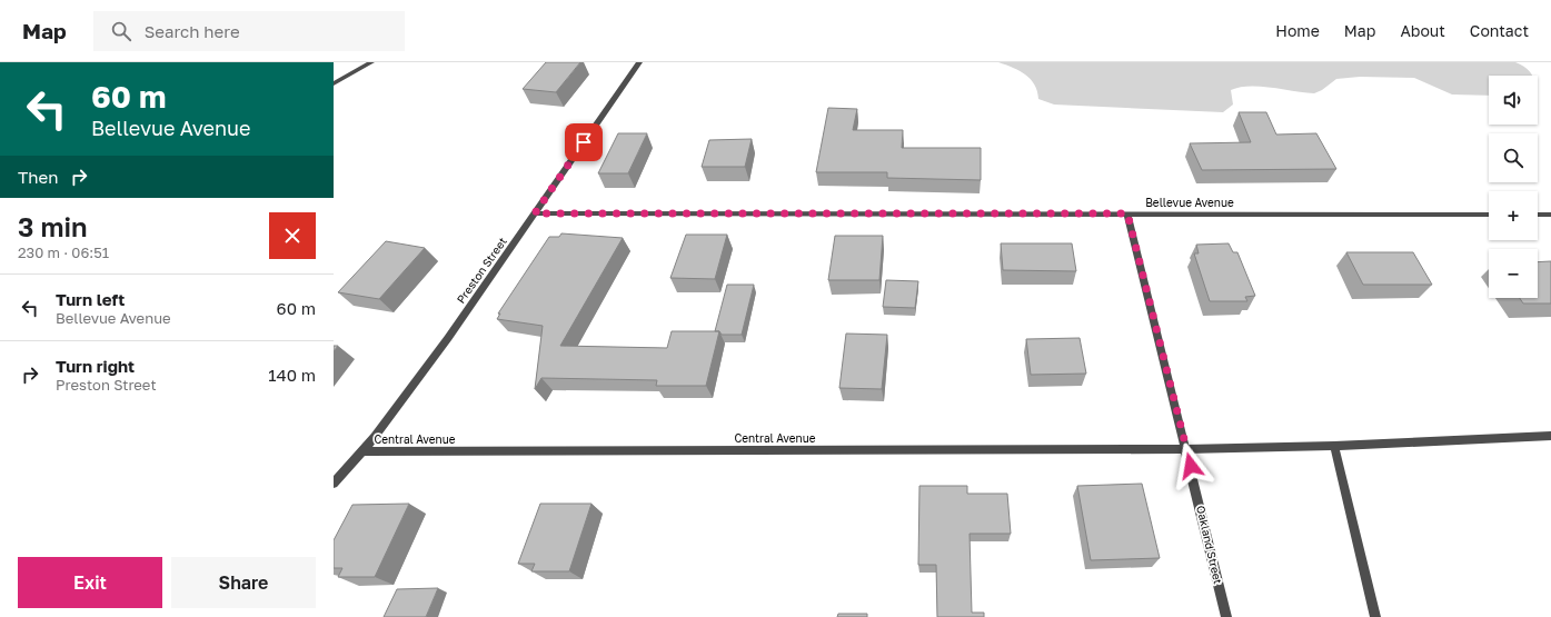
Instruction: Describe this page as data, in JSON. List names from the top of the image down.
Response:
{
  "streets": {
    "street": [
      "Bellevue Avenue",
      "Preston Street",
      "Central Avenue",
      "Oakland Street"
    ]
  },
  "crossings": [
    ["Bellevue Avenue", "Preston Street"],
    ["Bellevue Avenue", "Oakland Street"],
    ["Preston Street", "Central Avenue"],
    ["Central Avenue", "Oakland Street"]
  ],
  "page": {
    "header": "Map",
    "search": "Search here",
    "nav": [
      "Home",
      "Map",
      "About",
      "Contact"
    ],
    "turn": ["60 m", "Bellevue Avenue"],
    "map_buttons": ["+", "−"],
    "then": "Then",
    "heading": ["3 min", "230 m · 06:51"],
    "list": [
      {
        "name": "Turn left",
        "note": "Bellevue Avenue",
        "value": "60 m"
      },
      {
        "name": "Turn right",
        "note": "Preston Street",
        "value": "140 m"
      }
    ],
    "buttons": ["Exit", "Share"]
  }
}
